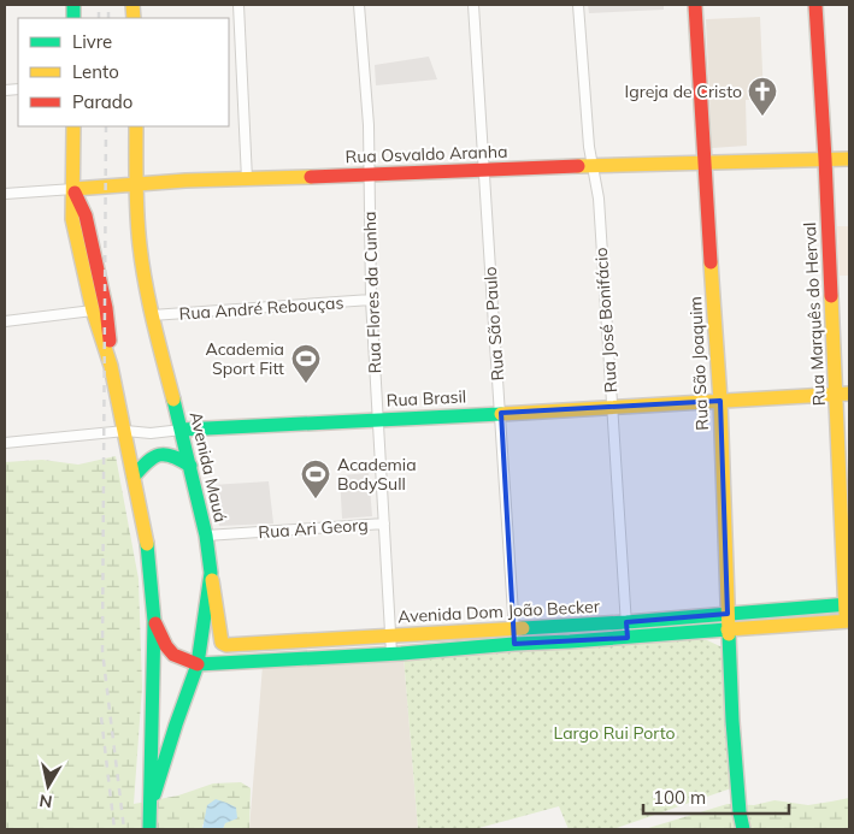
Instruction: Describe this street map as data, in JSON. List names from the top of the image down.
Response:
{
  "streets": {
    "main road": [
      "Rua Osvaldo Aranha",
      "Rua Marquês do Herval",
      "Rua São Joaquim",
      "Rua Brasil",
      "Avenida Mauá",
      "Avenida Dom João Becker"
    ],
    "street": [
      "Rua Flores da Cunha",
      "Rua André Rebouças",
      "Rua José Bonifácio",
      "Rua São Paulo",
      "Rua Ari Georg"
    ]
  },
  "crossings": [
    ["Rua Osvaldo Aranha", "Rua Flores da Cunha"],
    ["Rua Osvaldo Aranha", "Rua Marquês do Herval"],
    ["Rua Osvaldo Aranha", "Rua José Bonifácio"],
    ["Rua Osvaldo Aranha", "Rua São Paulo"],
    ["Rua Osvaldo Aranha", "Rua São Joaquim"],
    ["Rua Osvaldo Aranha", "Avenida Mauá"],
    ["Rua Flores da Cunha", "Rua André Rebouças"],
    ["Rua Flores da Cunha", "Rua Brasil"],
    ["Rua Flores da Cunha", "Rua Ari Georg"],
    ["Rua Flores da Cunha", "Avenida Dom João Becker"],
    ["Rua André Rebouças", "Avenida Mauá"],
    ["Rua Marquês do Herval", "Rua Brasil"],
    ["Rua Marquês do Herval", "Avenida Dom João Becker"],
    ["Rua José Bonifácio", "Rua Brasil"],
    ["Rua José Bonifácio", "Avenida Dom João Becker"],
    ["Rua São Paulo", "Rua Brasil"],
    ["Rua São Paulo", "Avenida Dom João Becker"],
    ["Rua São Joaquim", "Rua Brasil"],
    ["Rua São Joaquim", "Avenida Dom João Becker"],
    ["Rua Brasil", "Avenida Mauá"],
    ["Avenida Mauá", "Rua Ari Georg"],
    ["Avenida Mauá", "Avenida Dom João Becker"]
  ],
  "parks": ["Largo Rui Porto"],
  "places": {
    "church": ["Igreja de Cristo"],
    "sports": ["Academia Sport Fitt", "Academia BodySull"]
  },
  "legend": ["Livre", "Lento", "Parado"],
  "scale_bar": "100 m",
  "north": "bottom"
}
